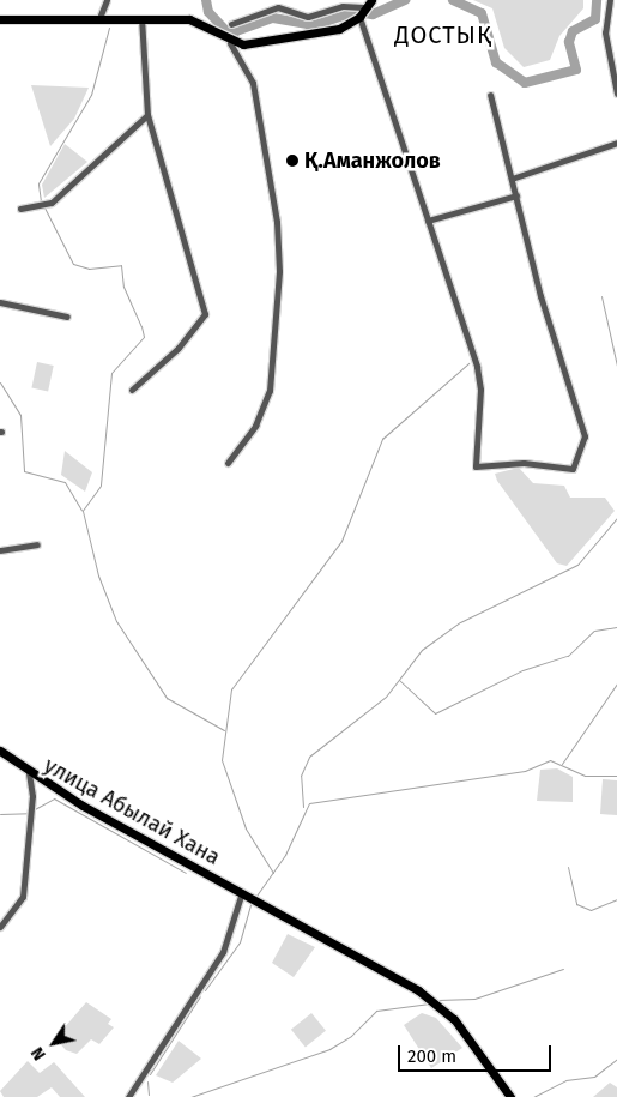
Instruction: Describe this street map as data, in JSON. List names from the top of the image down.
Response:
{
  "streets": {
    "main road": ["улица Абылай Хана"]
  },
  "districts": ["ДОСТЫҚ"],
  "places": ["Қ.Аманжолов"],
  "scale_bar": "200 m",
  "north": "bottom left"
}
